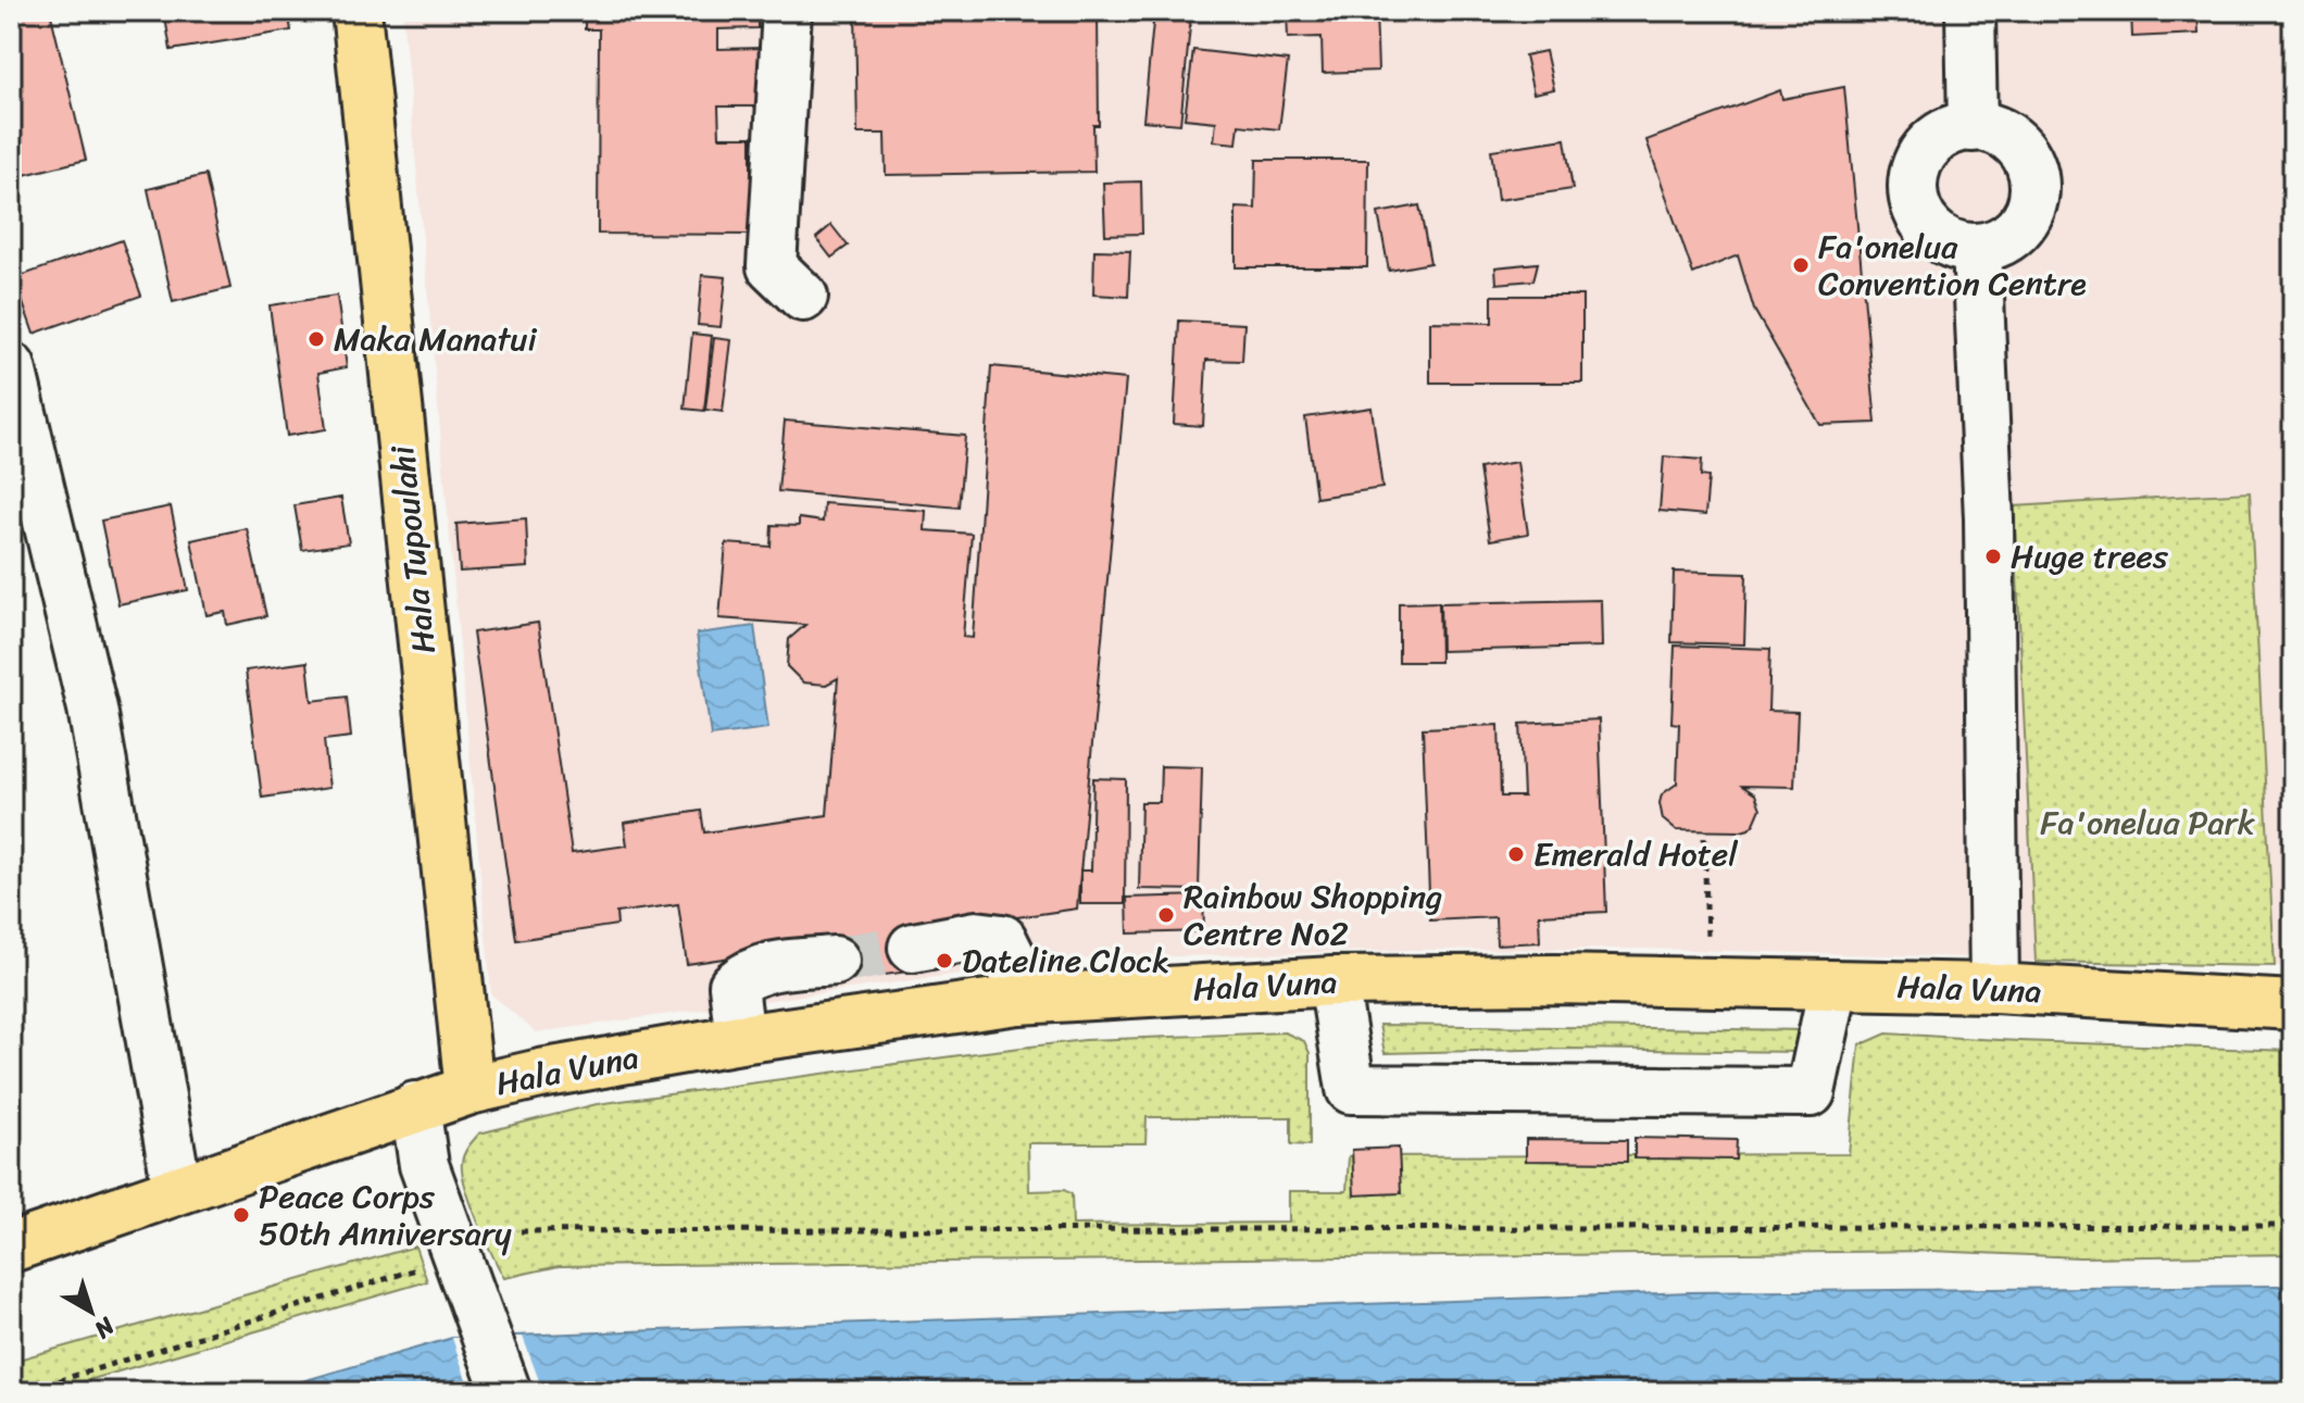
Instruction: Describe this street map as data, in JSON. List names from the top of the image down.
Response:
{
  "streets": {
    "main road": ["Hala Tupoulahi", "Hala Vuna"]
  },
  "crossings": [
    ["Hala Tupoulahi", "Hala Vuna"]
  ],
  "parks": ["Fa'onelua Park"],
  "places": [
    "Fa'onelua Convention Centre",
    "Maka Manatui",
    "Huge trees",
    "Emerald Hotel",
    "Rainbow Shopping Centre No2",
    "Dateline Clock",
    "Peace Corps 50th Anniversary"
  ],
  "north": "bottom right"
}
